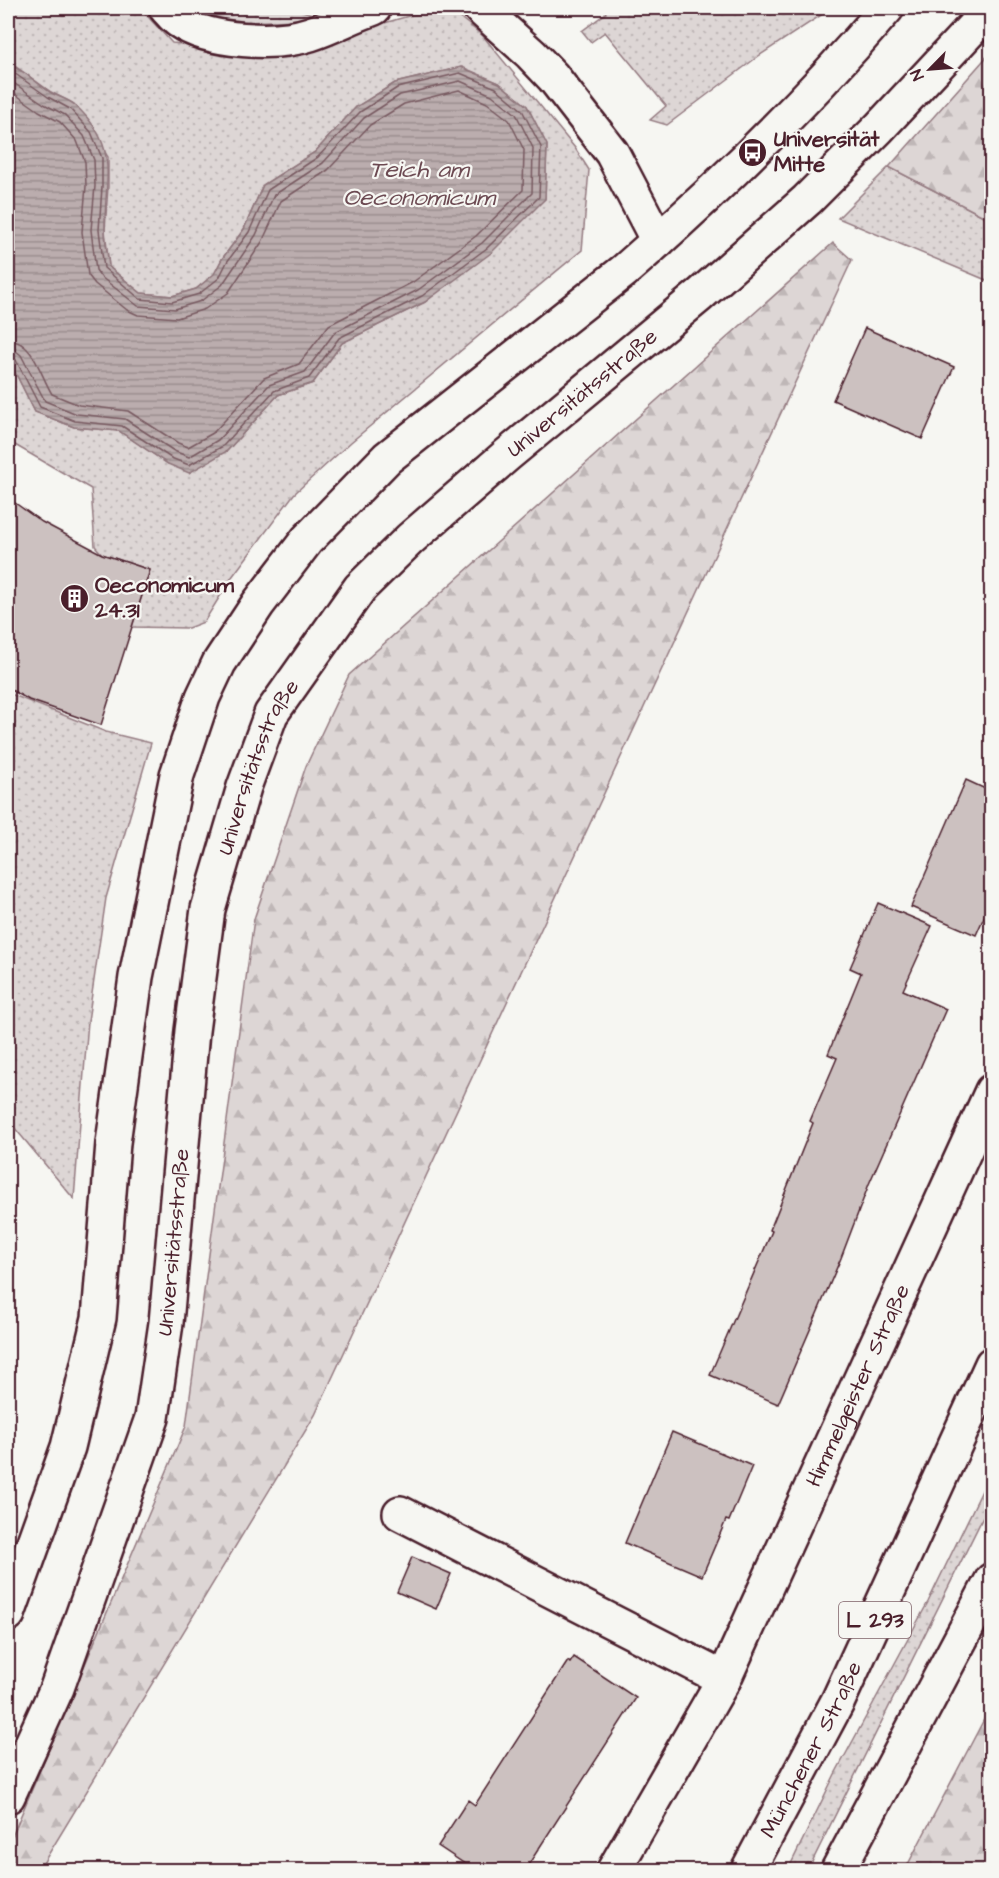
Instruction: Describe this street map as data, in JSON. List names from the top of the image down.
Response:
{
  "streets": {
    "main road": [
      "Universitätsstraße",
      "Himmelgeister Straße",
      "L 293",
      "Münchener Straße"
    ]
  },
  "water": ["Teich am Oeconomicum"],
  "places": {
    "bus stop": ["Universität Mitte"],
    "building": ["Oeconomicum 24.31"]
  },
  "north": "bottom left"
}
